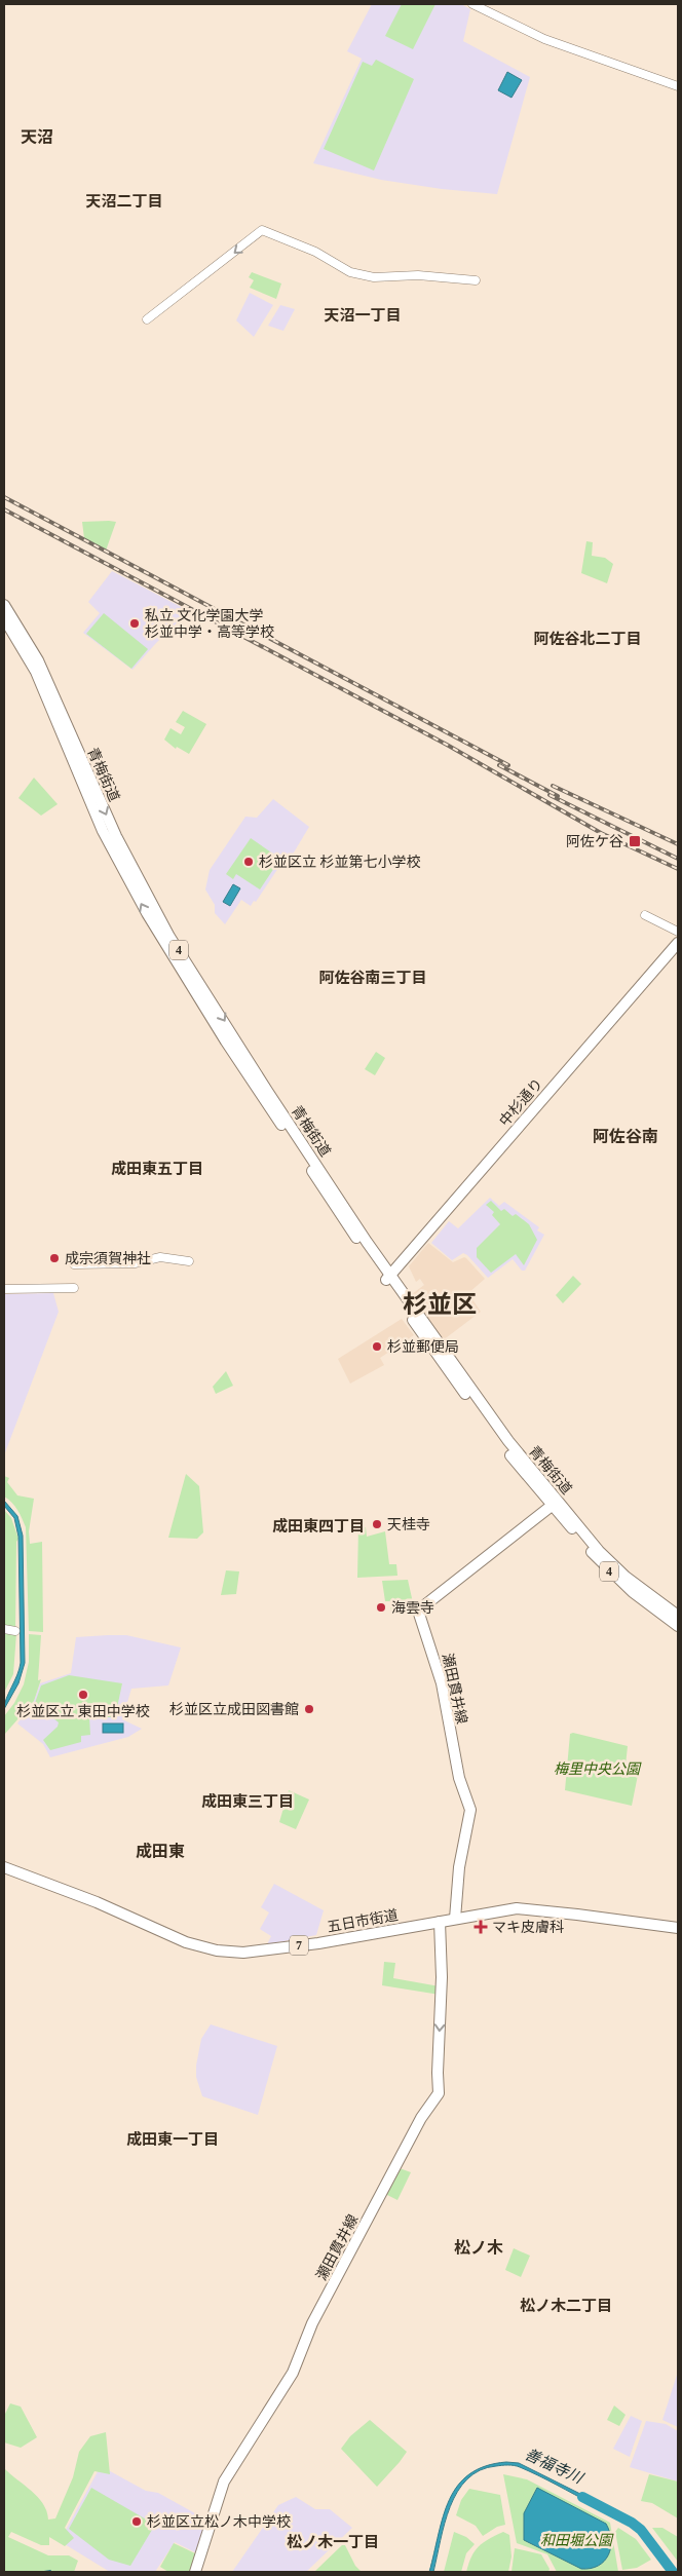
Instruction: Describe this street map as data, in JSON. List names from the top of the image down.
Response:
{
  "streets": {
    "main road": [
      "青梅街道",
      "4",
      "中杉通り",
      "瀬田貫井線",
      "五日市街道",
      "7"
    ]
  },
  "crossings": [
    ["青梅街道", "中杉通り"],
    ["青梅街道", "瀬田貫井線"],
    ["瀬田貫井線", "五日市街道"]
  ],
  "one_way": ["瀬田貫井線"],
  "districts": [
    "天沼",
    "天沼二丁目",
    "天沼一丁目",
    "阿佐谷北二丁目",
    "阿佐谷南三丁目",
    "阿佐谷南",
    "成田東五丁目",
    "杉並区",
    "成田東四丁目",
    "成田東三丁目",
    "成田東",
    "成田東一丁目",
    "松ノ木",
    "松ノ木二丁目",
    "松ノ木一丁目"
  ],
  "water": ["善福寺川"],
  "parks": ["梅里中央公園", "和田堀公園"],
  "places": {
    "other": [
      "私立 文化学園大学 杉並中学・高等学校",
      "杉並区立 杉並第七小学校",
      "成宗須賀神社",
      "杉並郵便局",
      "天桂寺",
      "海雲寺",
      "杉並区立 東田中学校",
      "杉並区立成田図書館",
      "杉並区立松ノ木中学校"
    ],
    "transit": ["阿佐ケ谷"],
    "health": ["マキ皮膚科"]
  }
}
